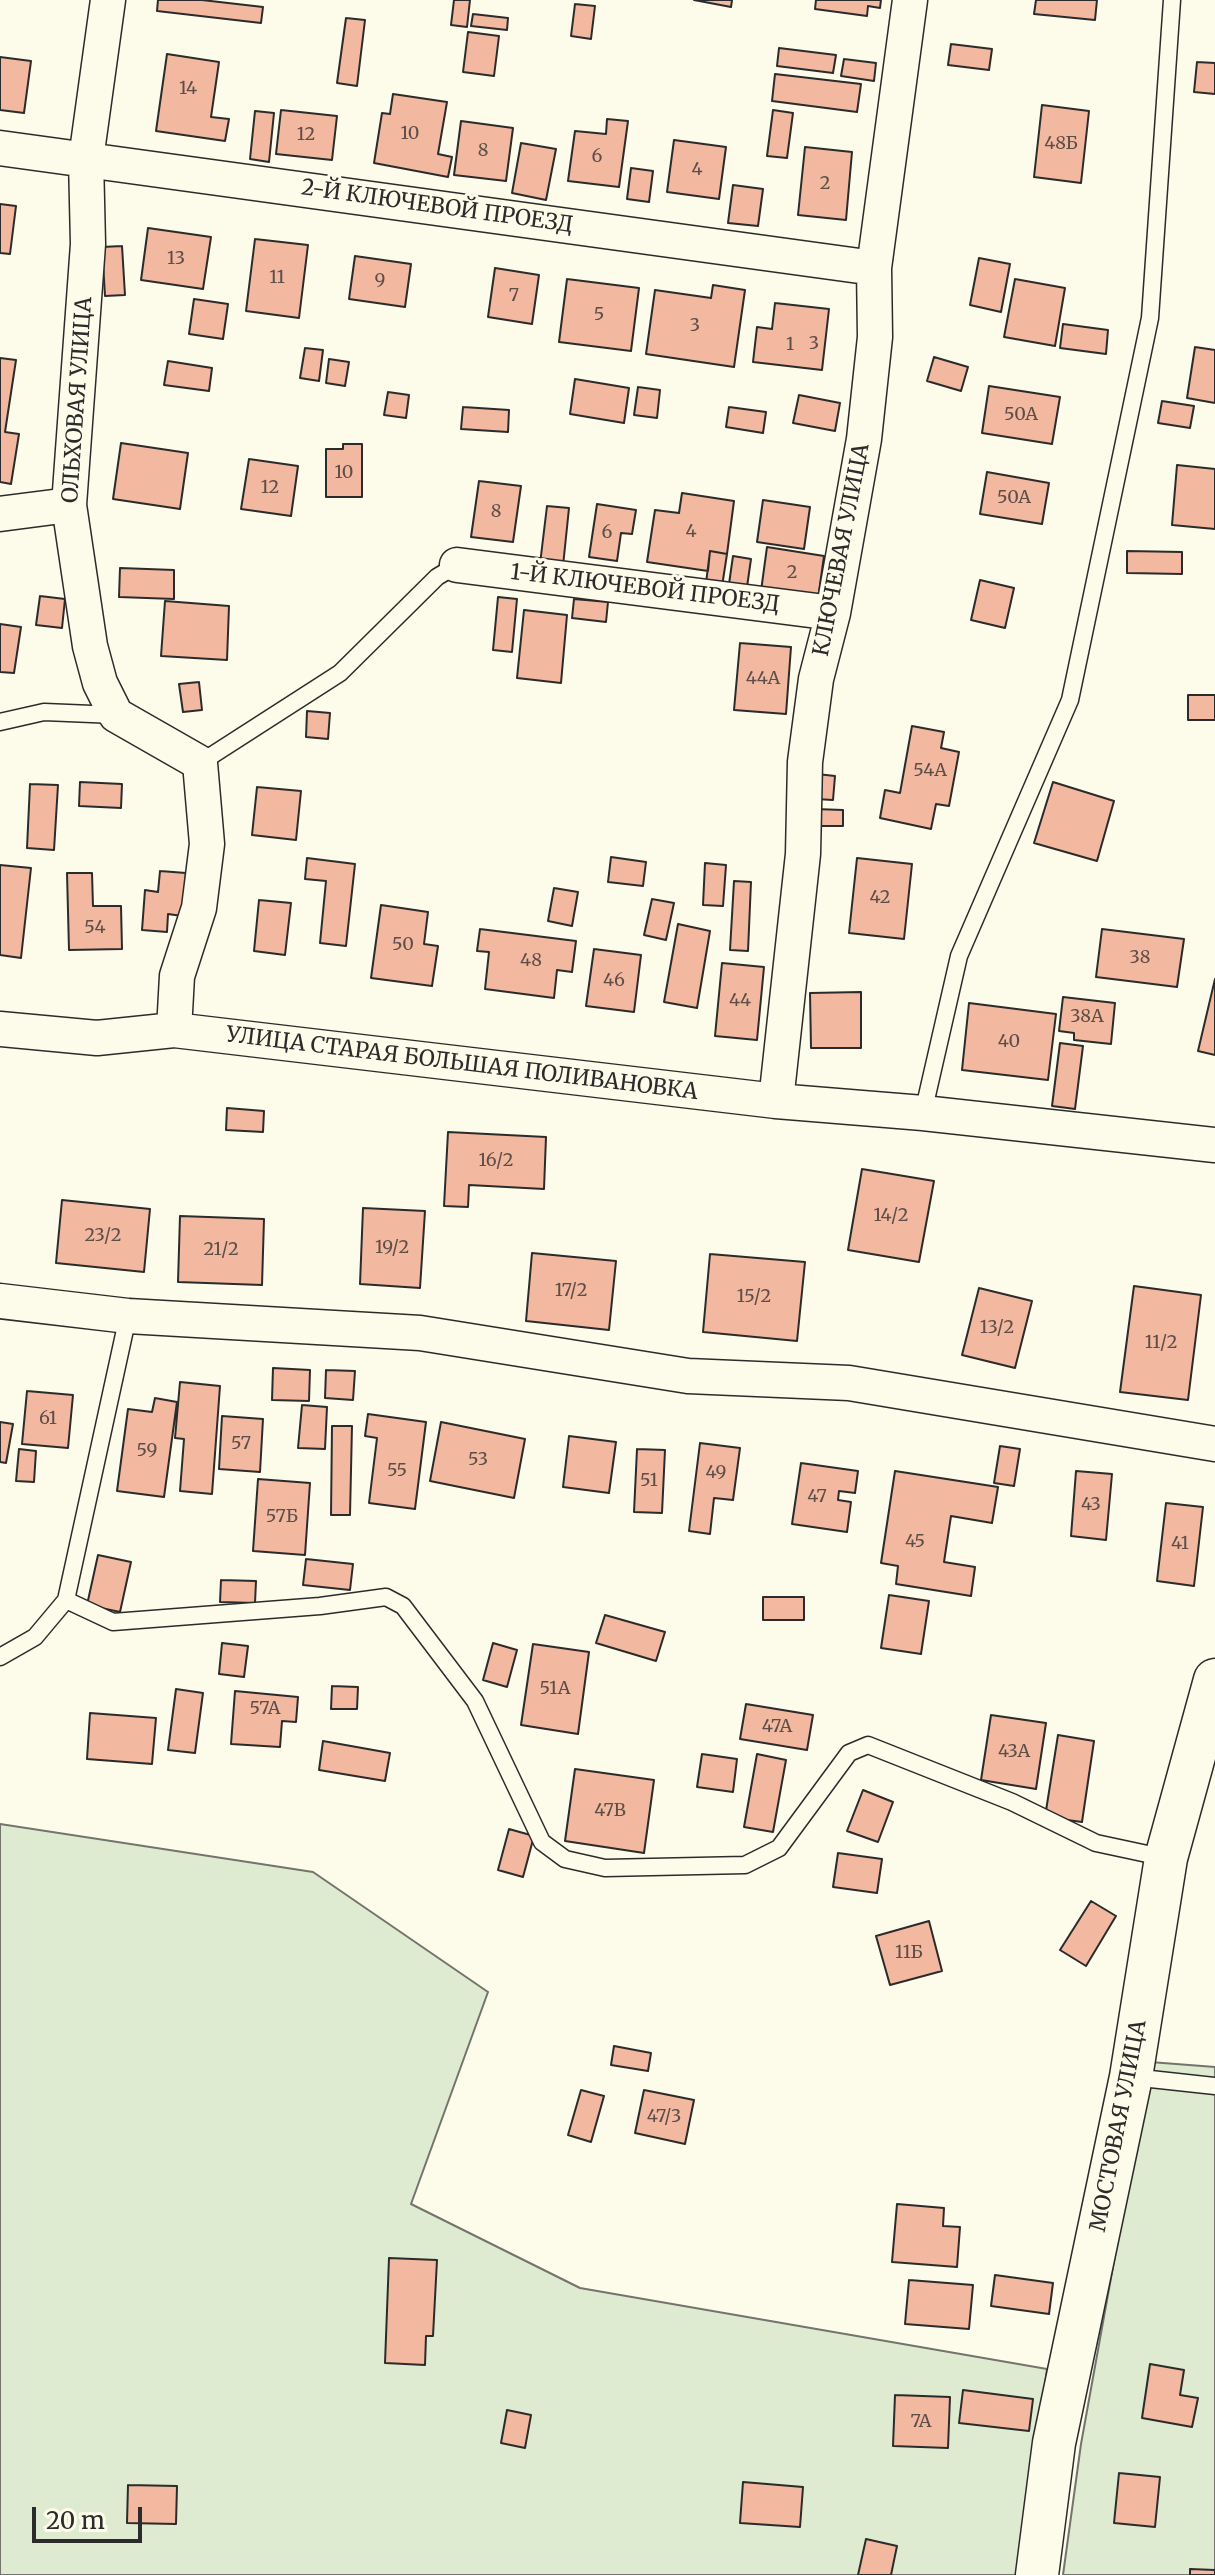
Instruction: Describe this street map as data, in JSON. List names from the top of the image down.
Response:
{
  "streets": {
    "street": [
      "2-Й КЛЮЧЕВОЙ ПРОЕЗД",
      "ОЛЬХОВАЯ УЛИЦА",
      "КЛЮЧЕВАЯ УЛИЦА",
      "1-Й КЛЮЧЕВОЙ ПРОЕЗД",
      "УЛИЦА СТАРАЯ БОЛЬШАЯ ПОЛИВАНОВКА",
      "МОСТОВАЯ УЛИЦА"
    ]
  },
  "crossings": [
    ["2-Й КЛЮЧЕВОЙ ПРОЕЗД", "ОЛЬХОВАЯ УЛИЦА"],
    ["2-Й КЛЮЧЕВОЙ ПРОЕЗД", "КЛЮЧЕВАЯ УЛИЦА"],
    ["КЛЮЧЕВАЯ УЛИЦА", "1-Й КЛЮЧЕВОЙ ПРОЕЗД"],
    ["КЛЮЧЕВАЯ УЛИЦА", "УЛИЦА СТАРАЯ БОЛЬШАЯ ПОЛИВАНОВКА"]
  ],
  "house_numbers": [
    "14",
    "10",
    "12",
    "48Б",
    "8",
    "6",
    "4",
    "2",
    "13",
    "11",
    "9",
    "7",
    "5",
    "3",
    "3",
    "1",
    "50А",
    "10",
    "12",
    "50А",
    "8",
    "4",
    "6",
    "2",
    "44А",
    "54А",
    "42",
    "54",
    "50",
    "38",
    "48",
    "46",
    "44",
    "38А",
    "40",
    "16/2",
    "14/2",
    "23/2",
    "19/2",
    "21/2",
    "17/2",
    "15/2",
    "13/2",
    "11/2",
    "61",
    "57",
    "59",
    "53",
    "55",
    "49",
    "51",
    "47",
    "43",
    "57Б",
    "45",
    "41",
    "51А",
    "57А",
    "47А",
    "43А",
    "47В",
    "11Б",
    "47/3",
    "7А"
  ],
  "scale_bar": "20 m"
}
